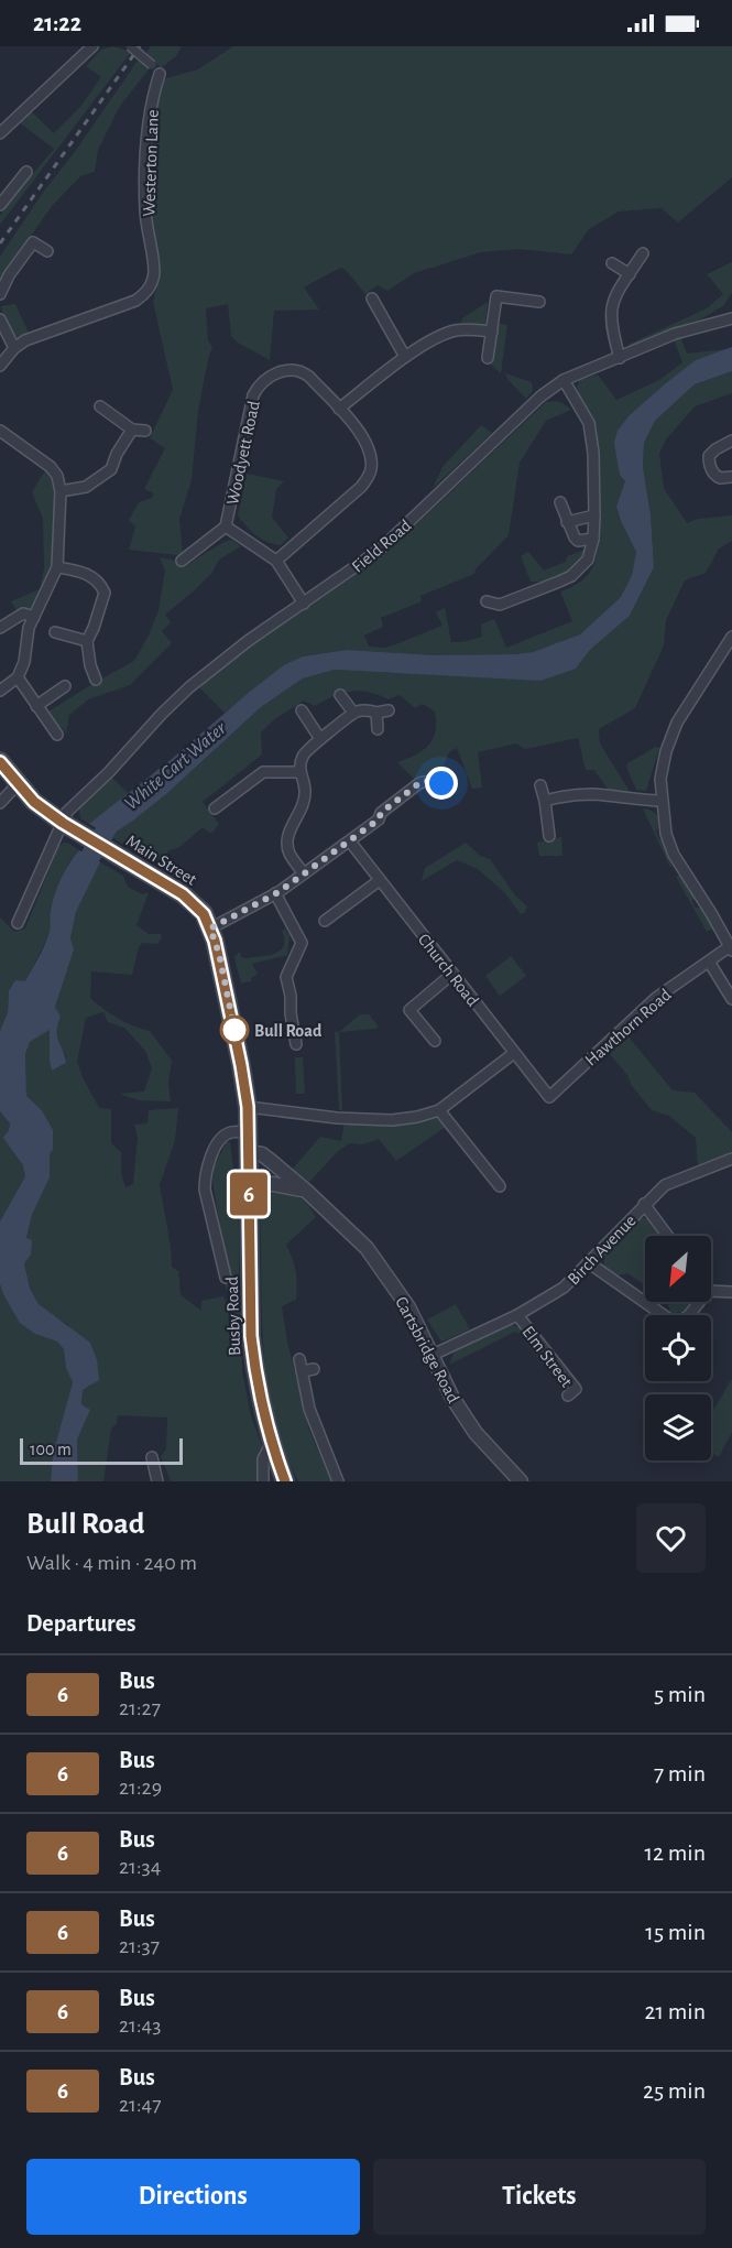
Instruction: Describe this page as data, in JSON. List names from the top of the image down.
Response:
{
  "streets": {
    "main road": ["Main Street", "Busby Road"],
    "street": [
      "Westerton Lane",
      "Woodyett Road",
      "Field Road",
      "Church Road",
      "Hawthorn Road",
      "Birch Avenue",
      "Cartsbridge Road",
      "Elm Street"
    ]
  },
  "crossings": [
    ["Woodyett Road", "Field Road"],
    ["Field Road", "Main Street"],
    ["Main Street", "Busby Road"],
    ["Main Street", "Cartsbridge Road"],
    ["Church Road", "Hawthorn Road"],
    ["Birch Avenue", "Cartsbridge Road"],
    ["Birch Avenue", "Elm Street"]
  ],
  "water": ["White Cart Water"],
  "places": ["Bull Road"],
  "lines": ["bus line 6"],
  "scale_bar": "100 m",
  "north": "bottom left",
  "page": {
    "status": "21:22",
    "on_map": "6",
    "scale": "100 m",
    "heading": [
      ["Bull Road", "Walk · 4 min · 240 m"],
      "Departures"
    ],
    "list": [
      {
        "mark": "6",
        "name": "Bus",
        "note": "21:27",
        "value": "5 min"
      },
      {
        "mark": "6",
        "name": "Bus",
        "note": "21:29",
        "value": "7 min"
      },
      {
        "mark": "6",
        "name": "Bus",
        "note": "21:34",
        "value": "12 min"
      },
      {
        "mark": "6",
        "name": "Bus",
        "note": "21:37",
        "value": "15 min"
      },
      {
        "mark": "6",
        "name": "Bus",
        "note": "21:43",
        "value": "21 min"
      },
      {
        "mark": "6",
        "name": "Bus",
        "note": "21:47",
        "value": "25 min"
      }
    ],
    "buttons": ["Directions", "Tickets"]
  }
}
